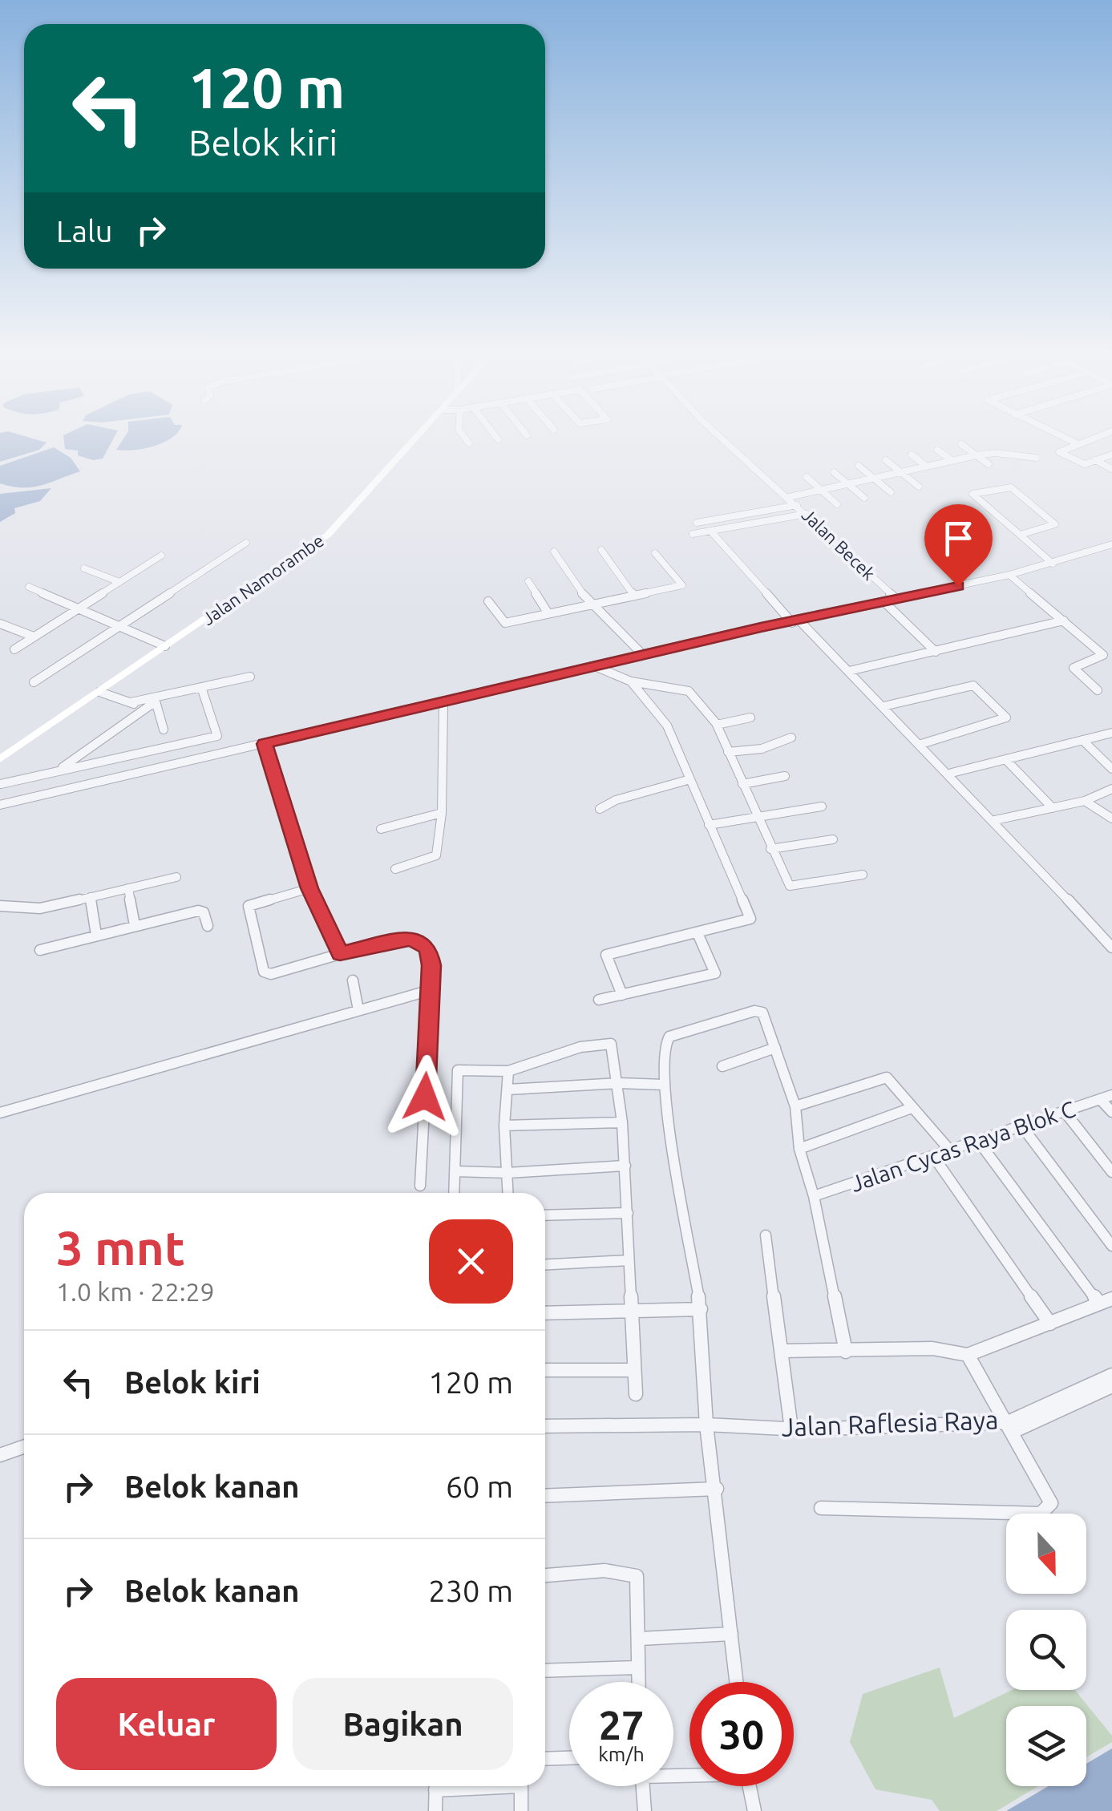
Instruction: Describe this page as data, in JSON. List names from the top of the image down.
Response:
{
  "streets": {
    "main road": ["Jalan Namorambe"],
    "street": ["Jalan Becek", "Jalan Cycas Raya Blok C", "Jalan Raflesia Raya"]
  },
  "north": "bottom",
  "page": {
    "turn": ["120 m", "Belok kiri"],
    "then": "Lalu",
    "heading": ["3 mnt", "1.0 km · 22:29"],
    "list": [
      {
        "name": "Belok kiri",
        "value": "120 m"
      },
      {
        "name": "Belok kanan",
        "value": "60 m"
      },
      {
        "name": "Belok kanan",
        "value": "230 m"
      }
    ],
    "buttons": ["Keluar", "Bagikan"],
    "speed": "27 km/h",
    "limit": "30"
  }
}
